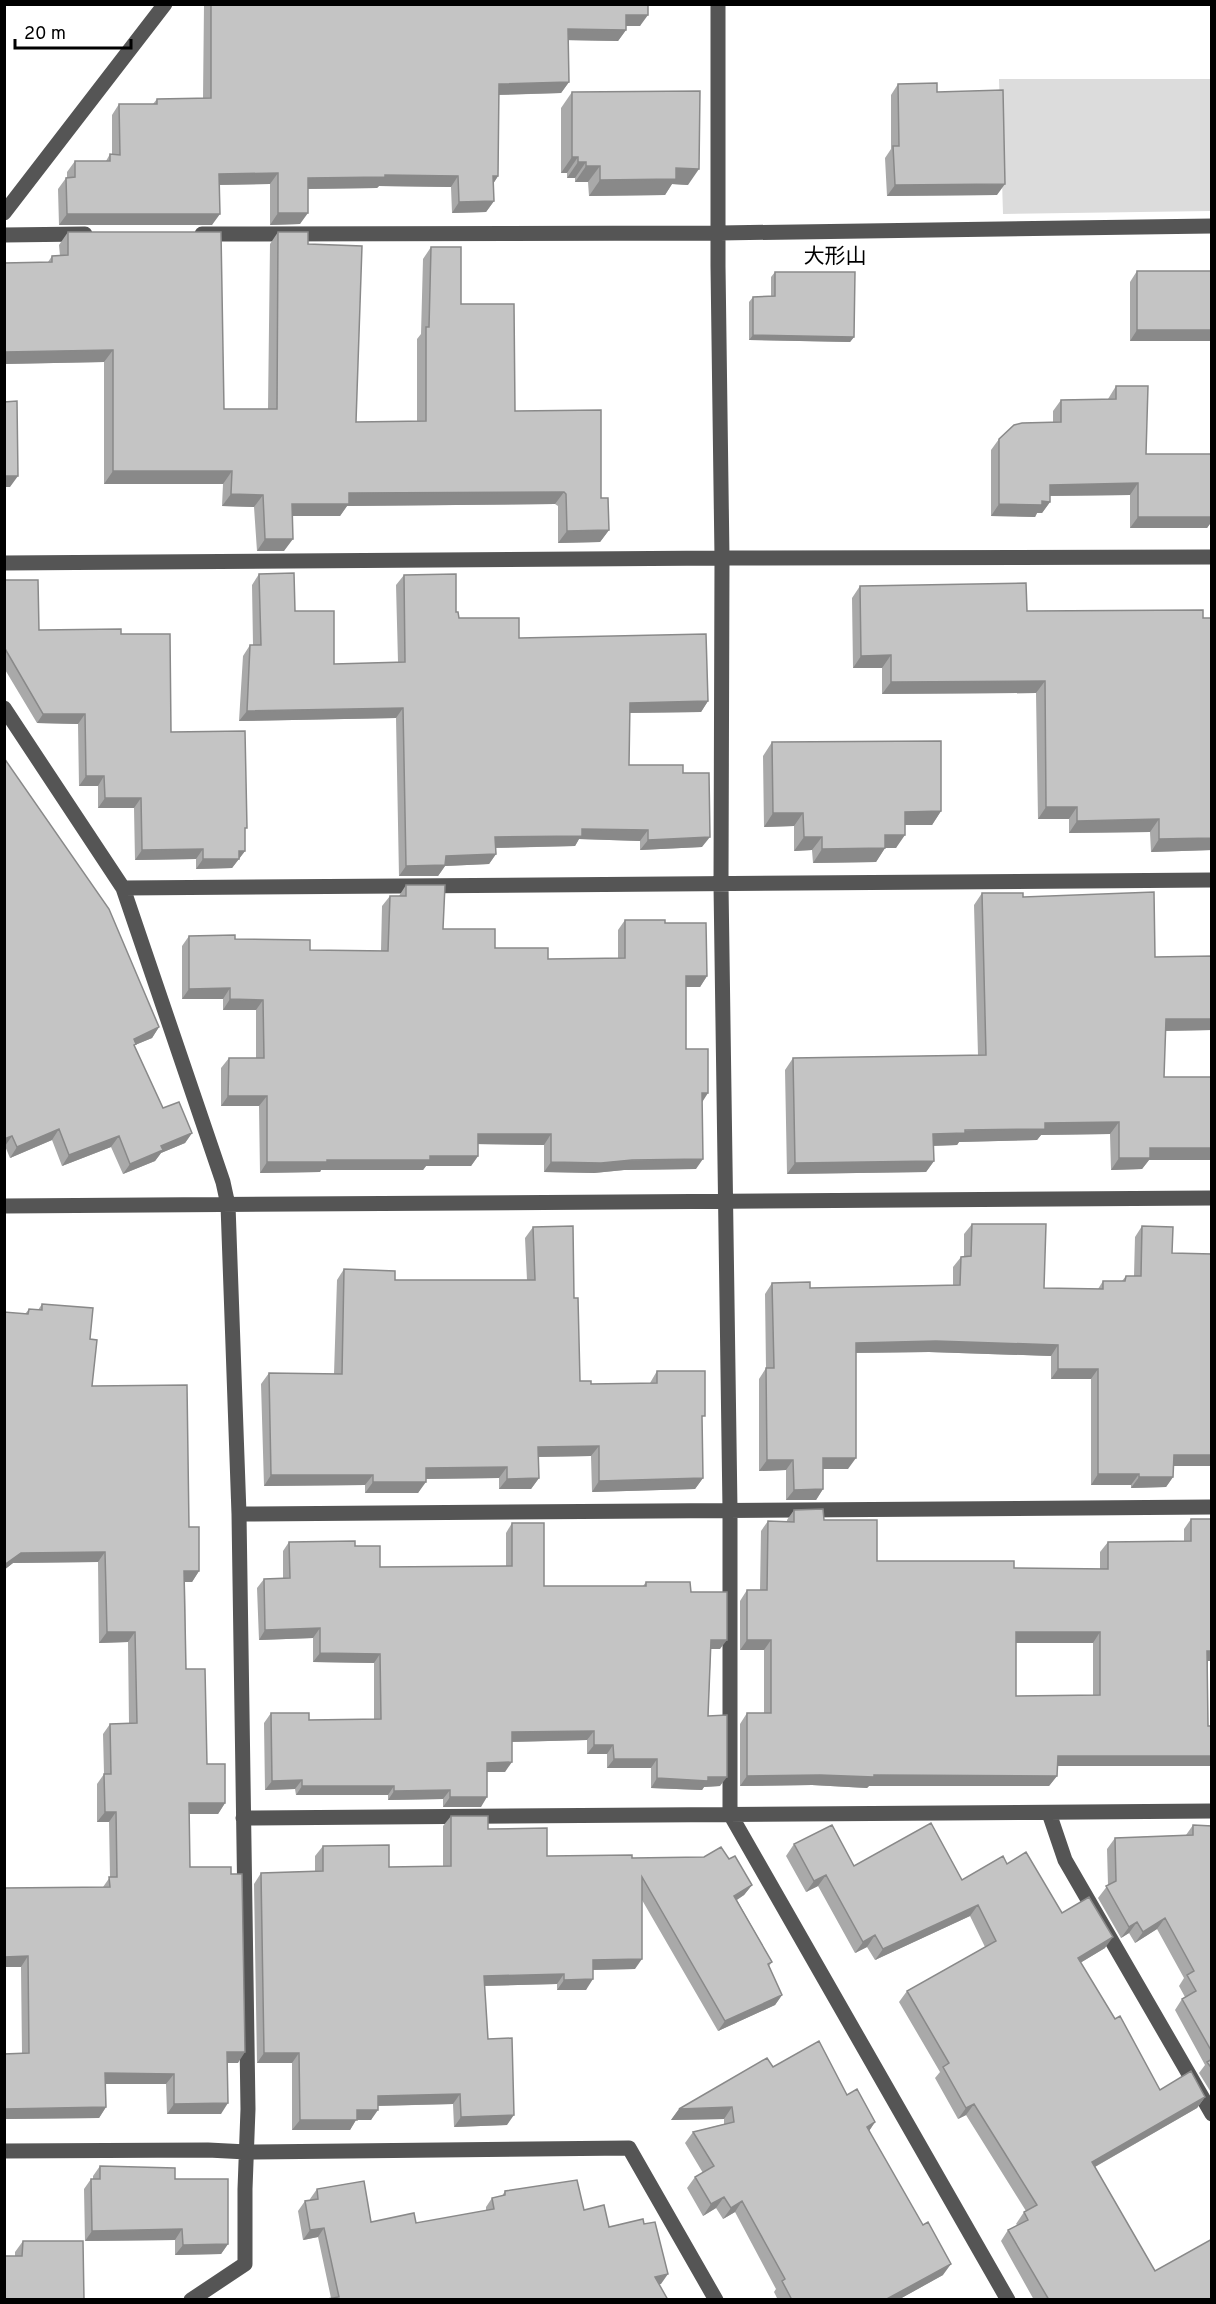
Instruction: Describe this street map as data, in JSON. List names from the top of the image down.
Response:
{
  "districts": ["大形山"],
  "scale_bar": "20 m"
}
